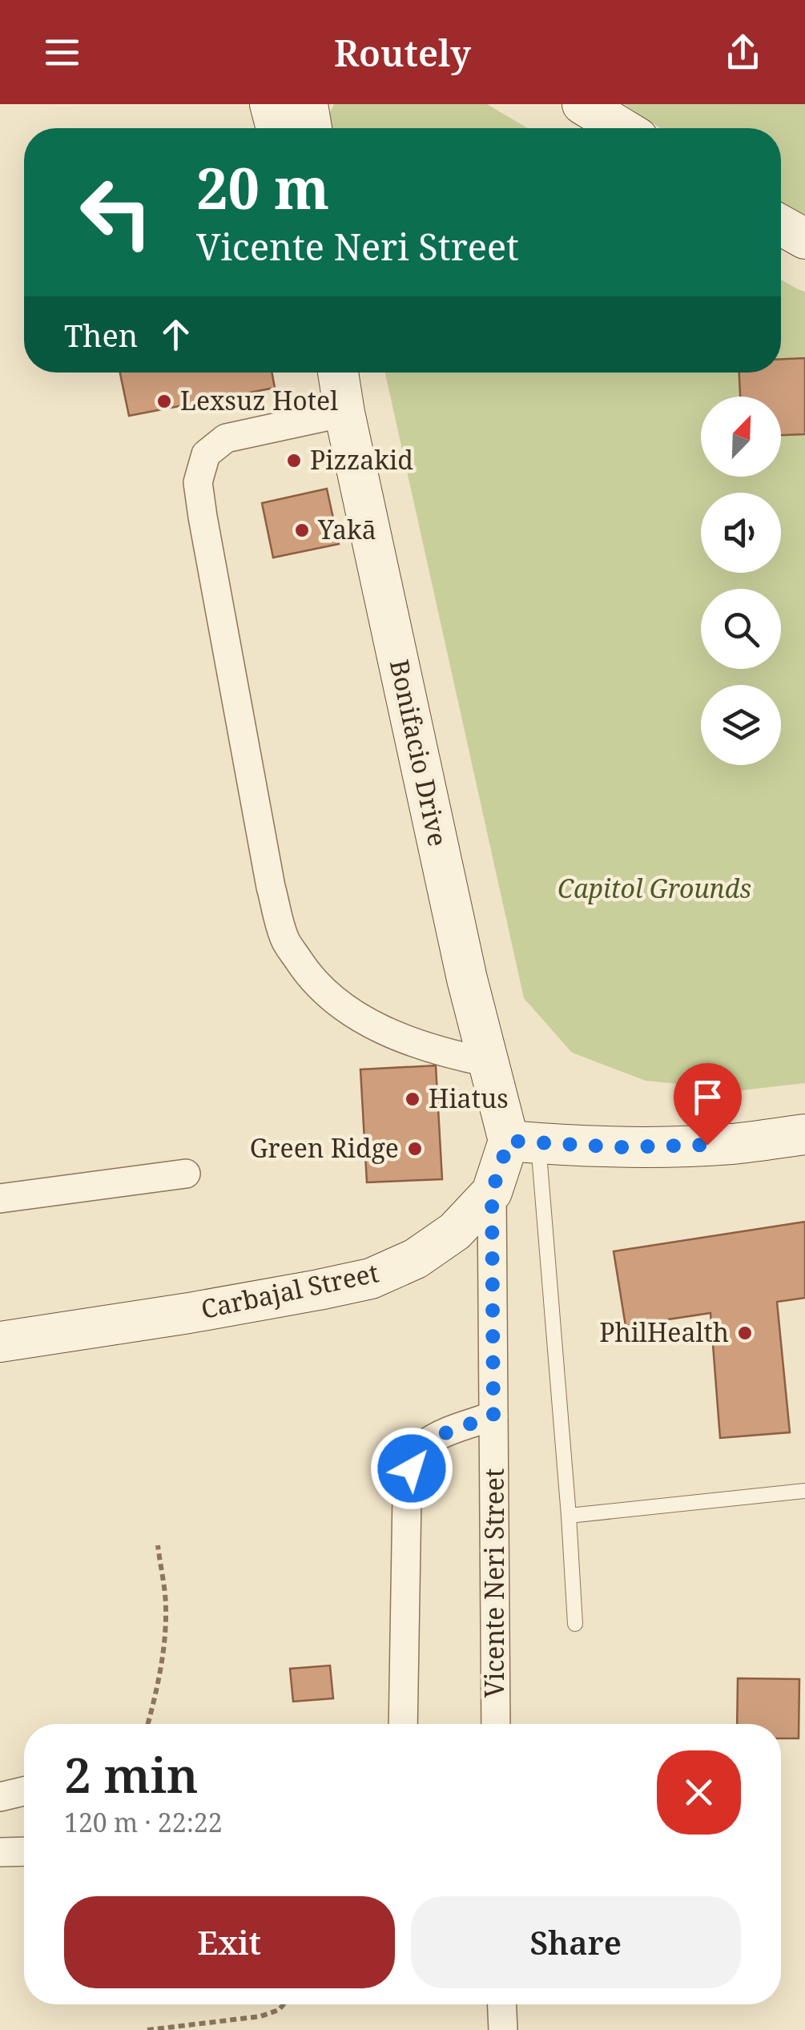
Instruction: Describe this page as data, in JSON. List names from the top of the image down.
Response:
{
  "streets": {
    "main road": ["Bonifacio Drive", "Carbajal Street"],
    "street": ["Vicente Neri Street"]
  },
  "crossings": [
    ["Bonifacio Drive", "Carbajal Street"],
    ["Carbajal Street", "Vicente Neri Street"]
  ],
  "parks": ["Capitol Grounds"],
  "places": [
    "Lexsuz Hotel",
    "Pizzakid",
    "Yakā",
    "Hiatus",
    "Green Ridge",
    "PhilHealth"
  ],
  "north": "top right",
  "page": {
    "header": "Routely",
    "turn": ["20 m", "Vicente Neri Street"],
    "then": "Then",
    "heading": ["2 min", "120 m · 22:22"],
    "buttons": ["Exit", "Share"]
  }
}
